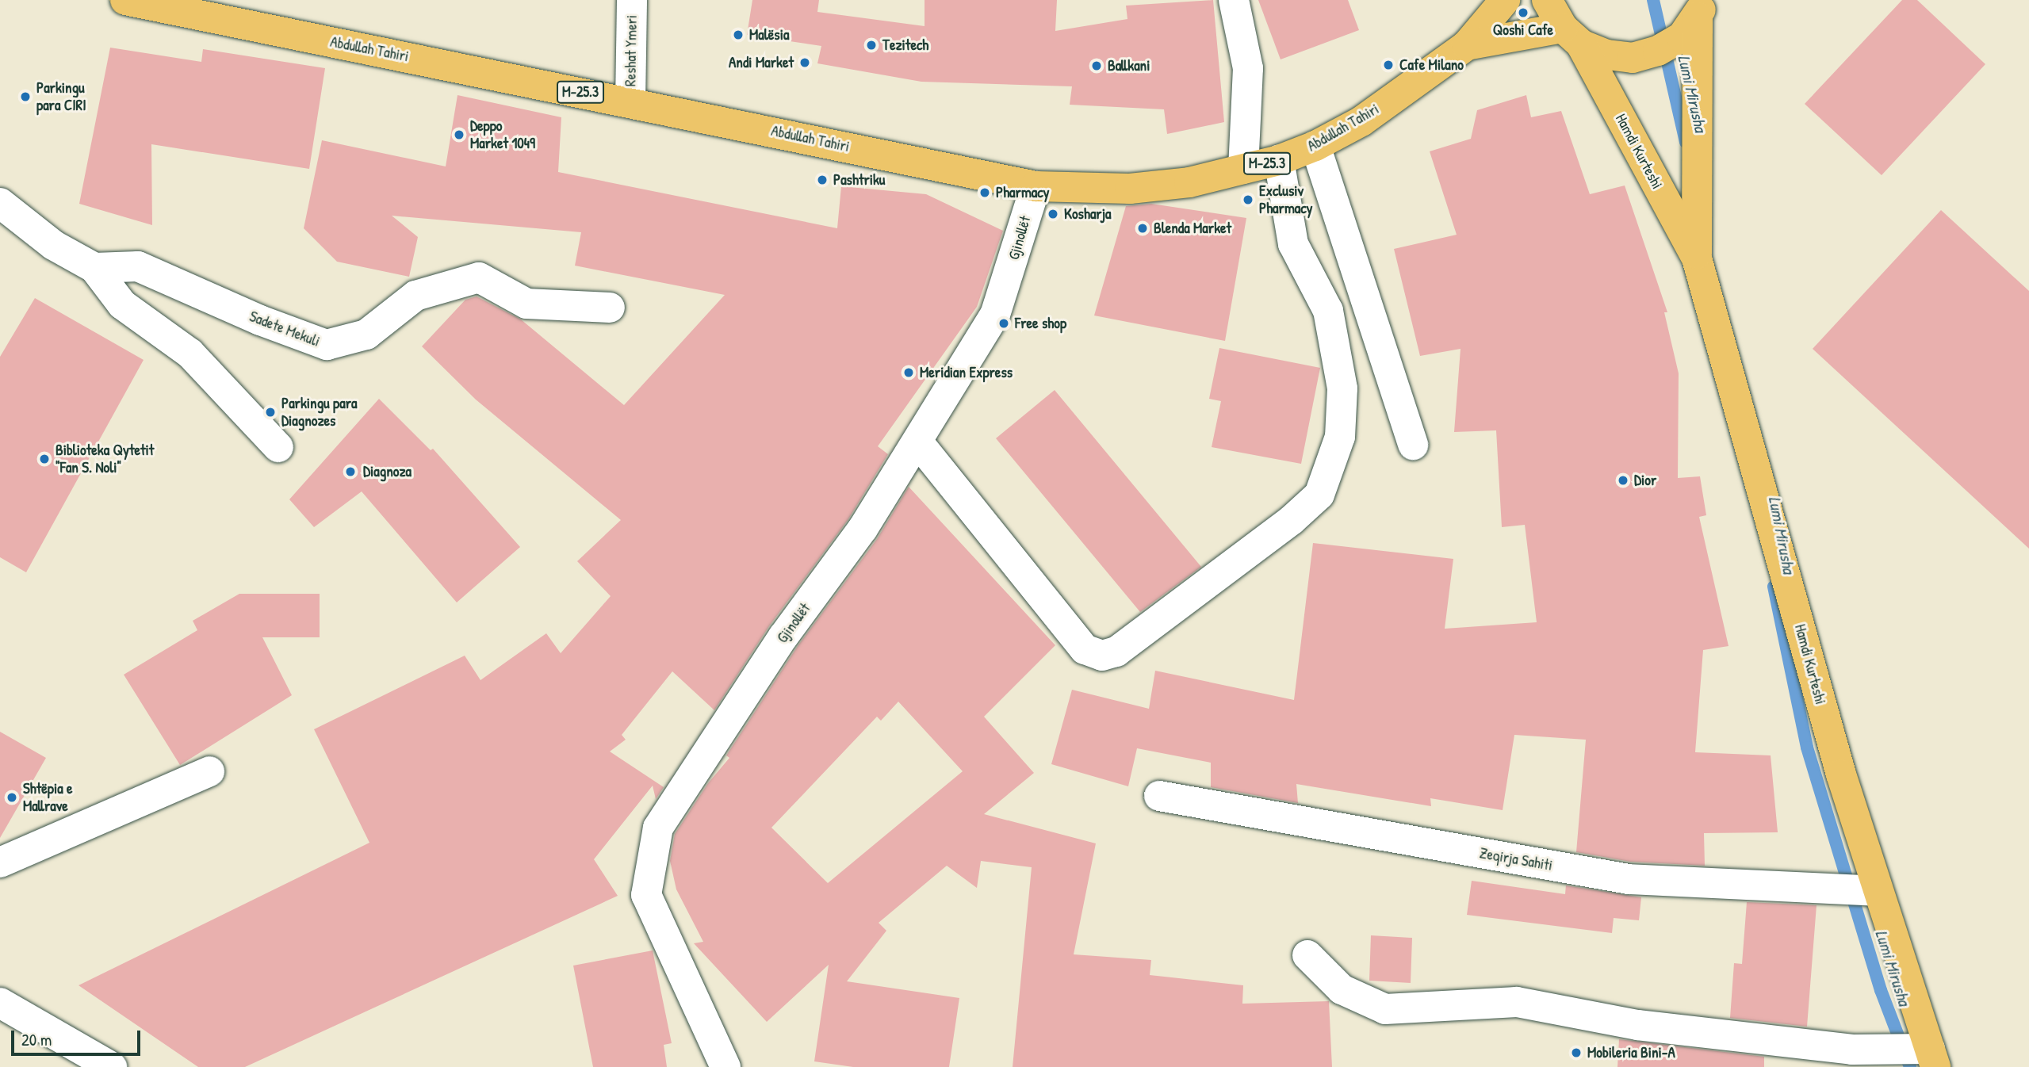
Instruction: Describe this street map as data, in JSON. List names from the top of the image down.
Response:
{
  "streets": {
    "main road": ["Abdullah Tahiri", "M-25.3", "Hamdi Kurteshi"],
    "street": [
      "Reshat Ymeri",
      "Gjinollët",
      "Sadete Mekuli",
      "Zeqirja Sahiti"
    ]
  },
  "crossings": [
    ["Abdullah Tahiri", "Reshat Ymeri"],
    ["Abdullah Tahiri", "Hamdi Kurteshi"],
    ["Abdullah Tahiri", "Gjinollët"],
    ["Hamdi Kurteshi", "Zeqirja Sahiti"]
  ],
  "water": ["Lumi Mirusha"],
  "places": [
    "Qoshi Cafe",
    "Malësia",
    "Tezitech",
    "Andi Market",
    "Cafe Milano",
    "Ballkani",
    "Parkingu para CIRI",
    "Deppo Market 1049",
    "Pashtriku",
    "Pharmacy",
    "Exclusiv Pharmacy",
    "Kosharja",
    "Blenda Market",
    "Free shop",
    "Meridian Express",
    "Parkingu para Diagnozes",
    "Biblioteka Qytetit \"Fan S. Noli\"",
    "Diagnoza",
    "Dior",
    "Shtëpia e Mallrave",
    "Mobileria Bini-A"
  ],
  "scale_bar": "20 m"
}
